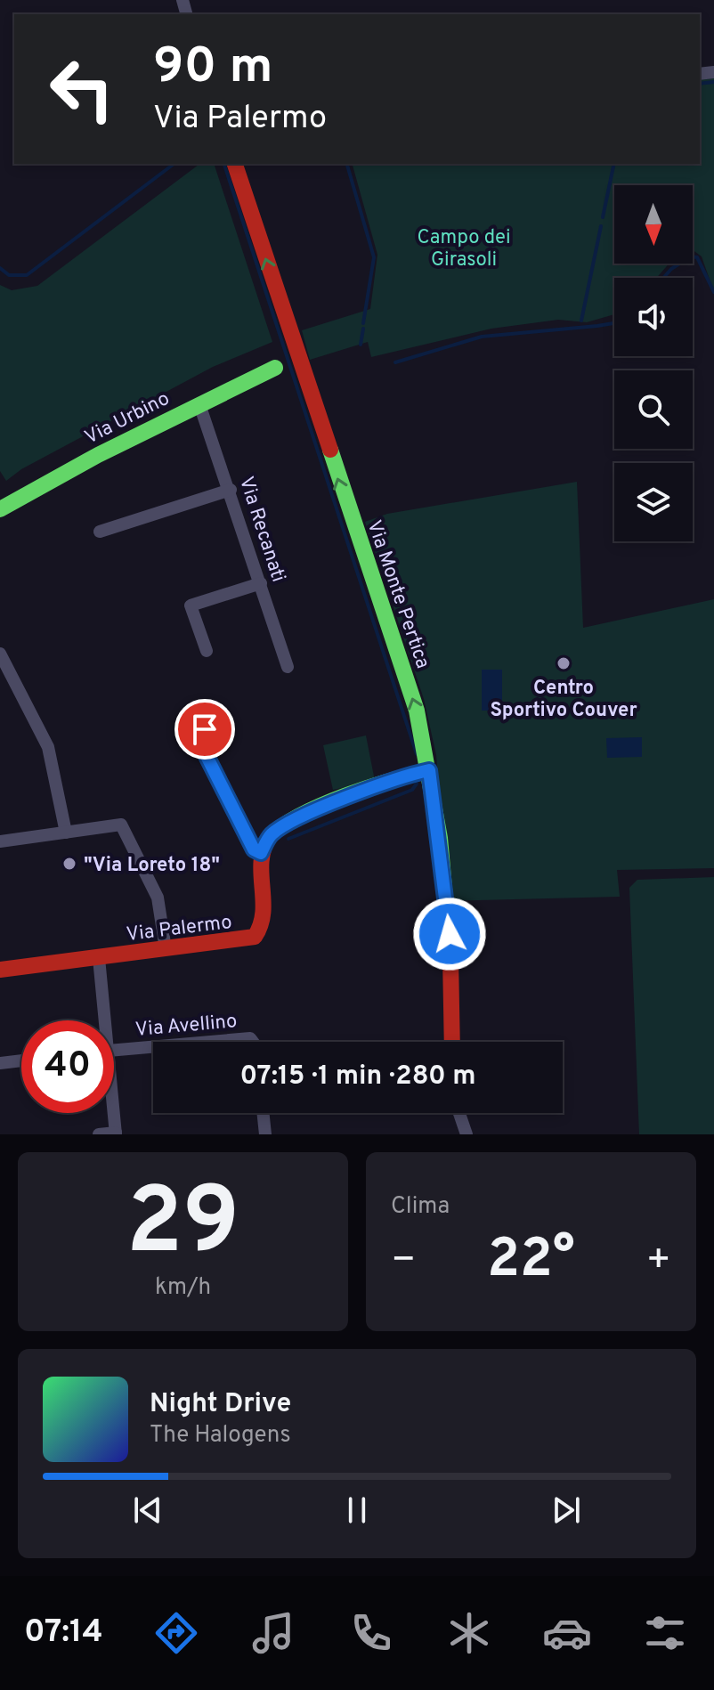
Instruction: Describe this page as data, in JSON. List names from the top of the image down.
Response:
{
  "streets": {
    "street": [
      "Via Urbino",
      "Via Recanati",
      "Via Monte Pertica",
      "Via Palermo",
      "Via Avellino"
    ]
  },
  "crossings": [
    ["Via Urbino", "Via Recanati"]
  ],
  "one_way": ["Via Monte Pertica"],
  "parks": ["Campo dei Girasoli"],
  "places": ["Centro Sportivo Couver", "\"Via Loreto 18\""],
  "north": "bottom",
  "page": {
    "turn": ["90 m", "Via Palermo"],
    "limit": "40",
    "trip": "07:15 · 1 min · 280 m",
    "tile": [
      ["29", "km/h"],
      "Clima"
    ],
    "heat": ["−", "22°", "+"],
    "song": ["Night Drive", "The Halogens"],
    "tabs": "07:14"
  }
}
